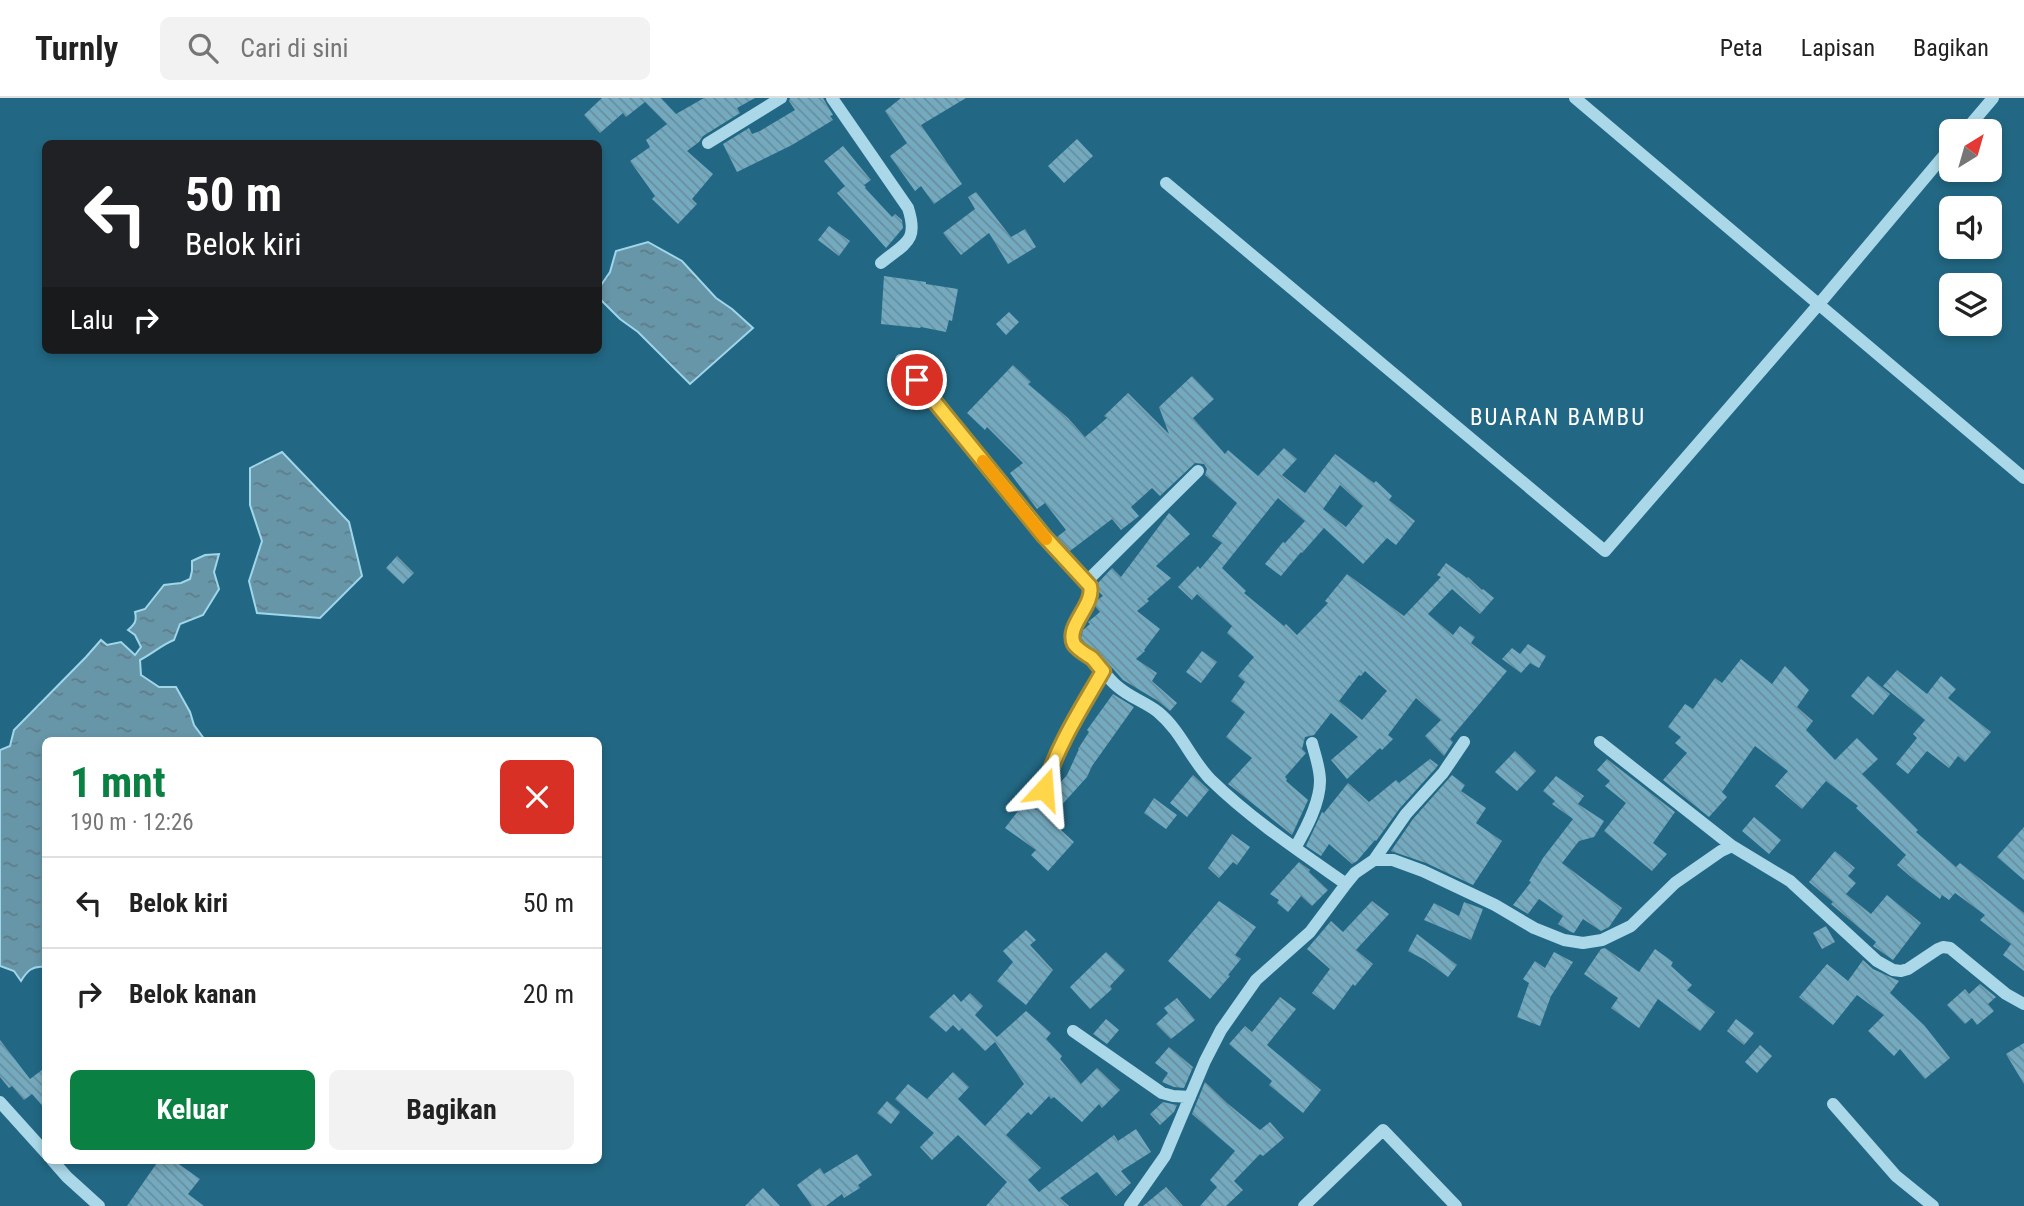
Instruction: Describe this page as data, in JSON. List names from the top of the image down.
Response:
{
  "districts": ["BUARAN BAMBU"],
  "north": "top right",
  "page": {
    "header": "Turnly",
    "search": "Cari di sini",
    "nav": ["Peta", "Lapisan", "Bagikan"],
    "turn": ["50 m", "Belok kiri"],
    "then": "Lalu",
    "heading": ["1 mnt", "190 m · 12:26"],
    "list": [
      {
        "name": "Belok kiri",
        "value": "50 m"
      },
      {
        "name": "Belok kanan",
        "value": "20 m"
      }
    ],
    "buttons": ["Keluar", "Bagikan"]
  }
}
